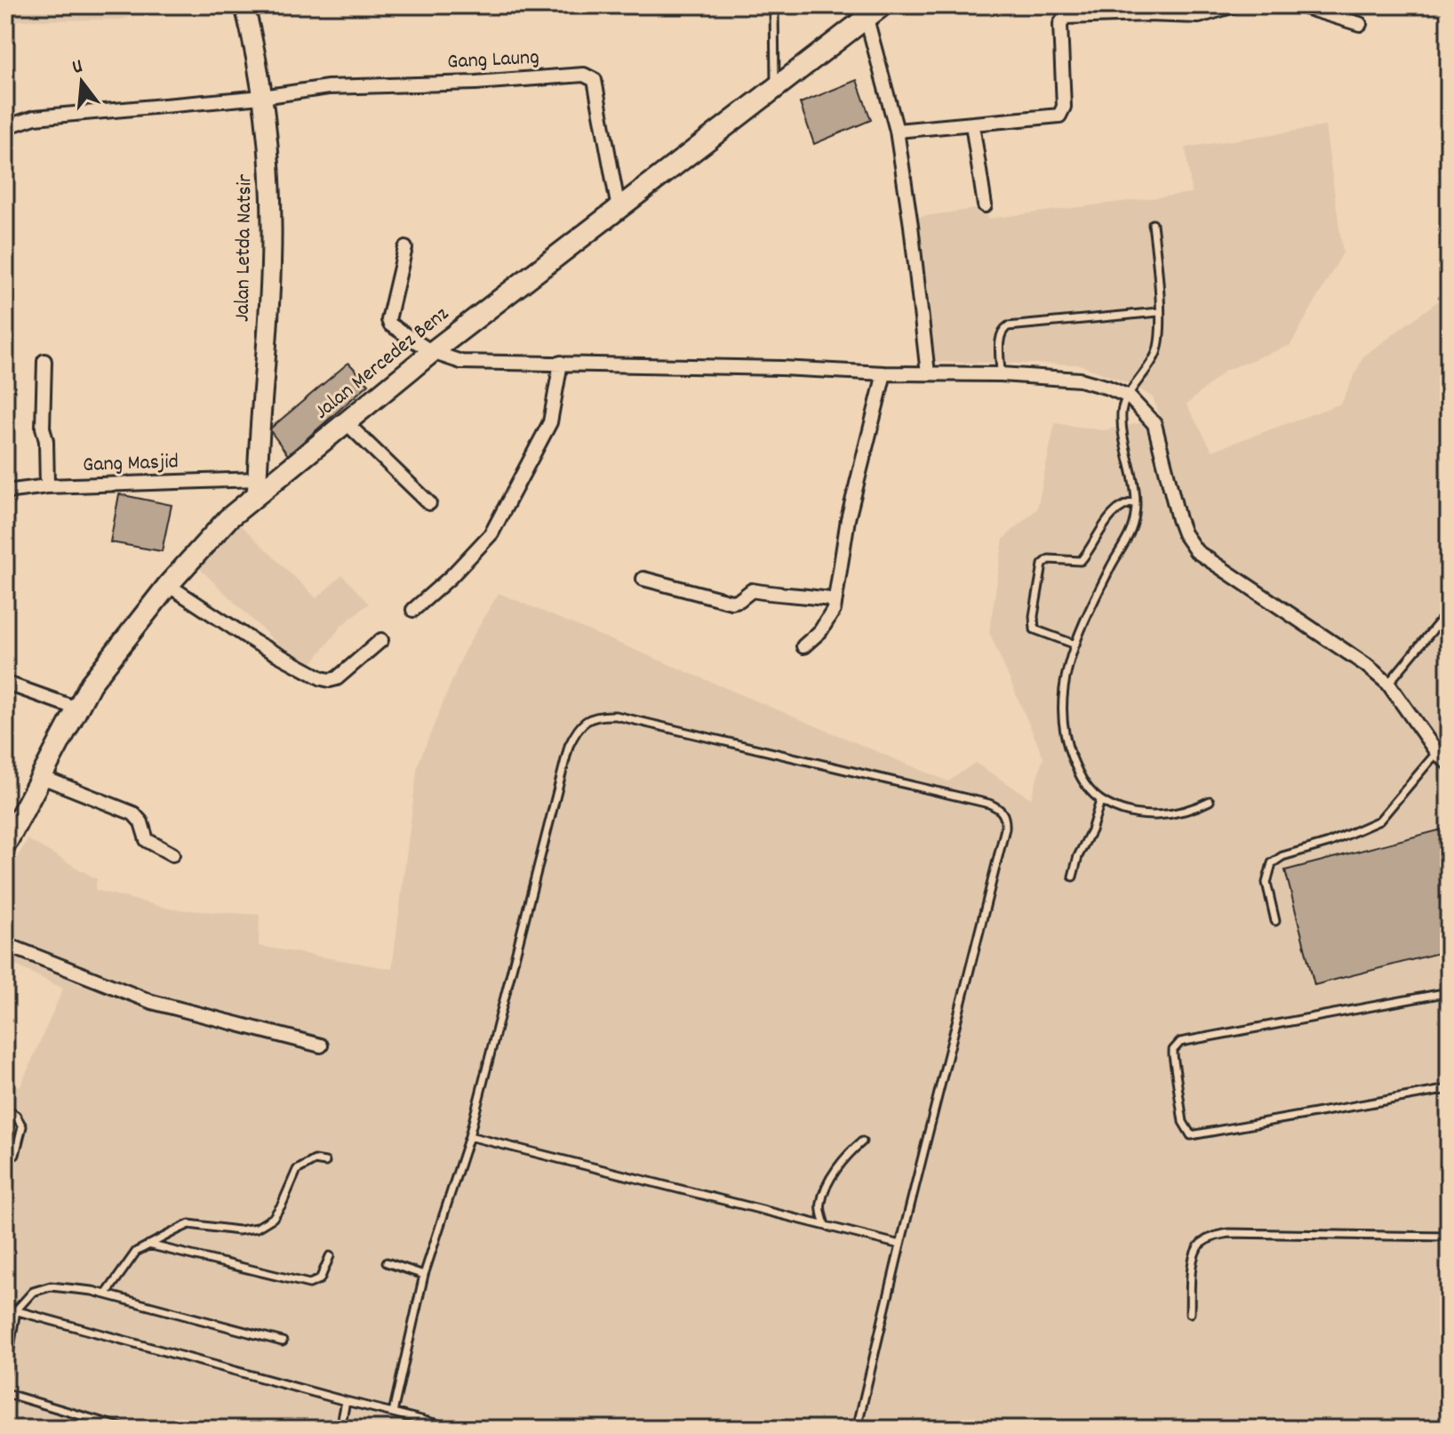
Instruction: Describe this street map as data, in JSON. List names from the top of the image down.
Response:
{
  "streets": {
    "main road": ["Jalan Mercedez Benz"],
    "street": ["Gang Laung", "Jalan Letda Natsir", "Gang Masjid"]
  },
  "crossings": [
    ["Gang Laung", "Jalan Letda Natsir"],
    ["Gang Laung", "Jalan Mercedez Benz"],
    ["Jalan Letda Natsir", "Jalan Mercedez Benz"],
    ["Jalan Letda Natsir", "Gang Masjid"],
    ["Jalan Mercedez Benz", "Gang Masjid"]
  ],
  "north": "top"
}
